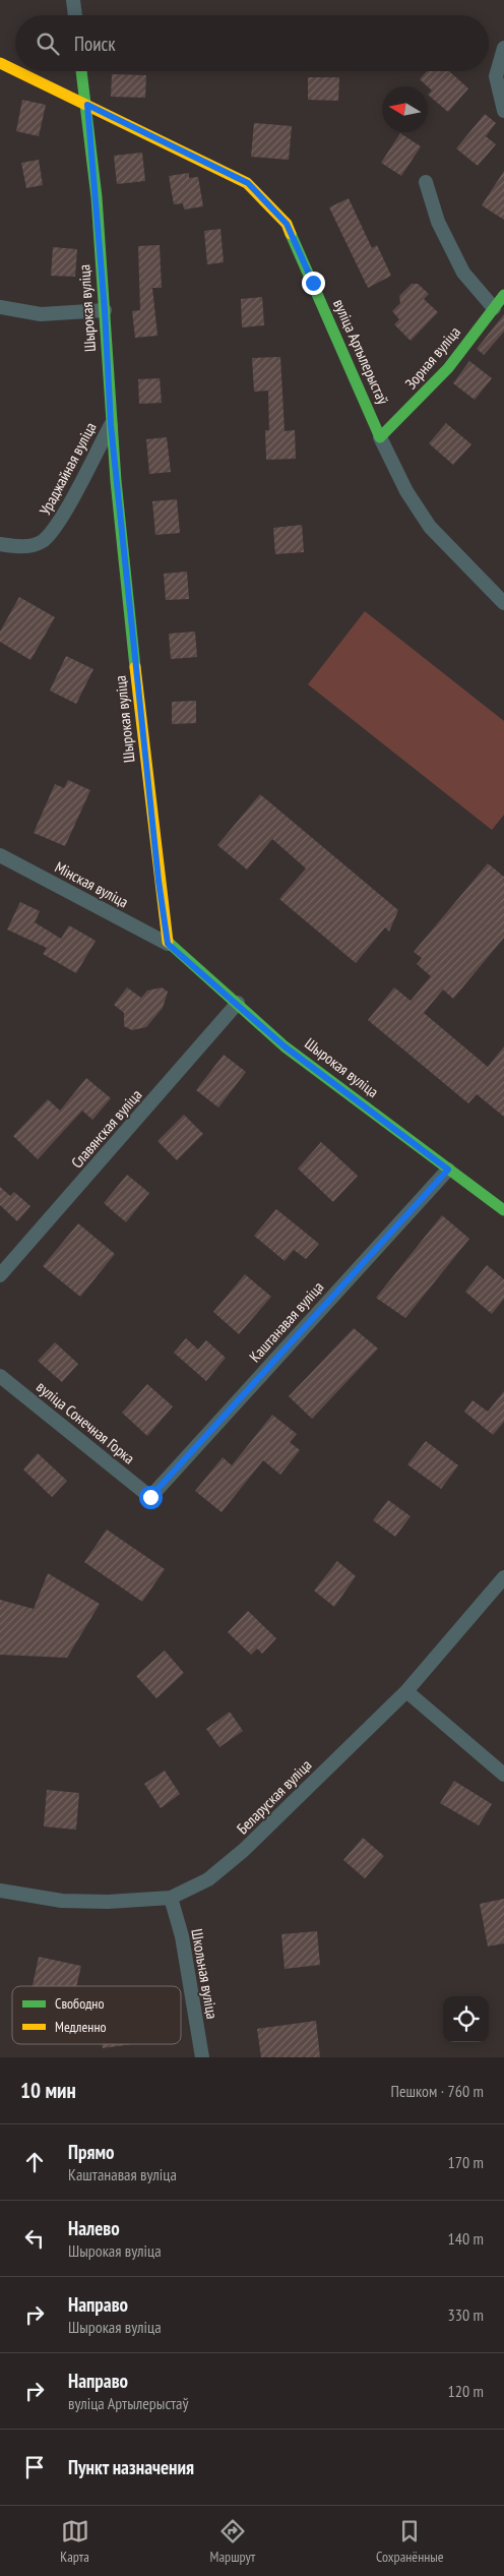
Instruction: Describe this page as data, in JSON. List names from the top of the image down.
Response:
{
  "streets": {
    "street": [
      "Шырокая вуліца",
      "вуліца Артылерыстаў",
      "Зорная вуліца",
      "Ураджайная вуліца",
      "Мінская вуліца",
      "Славянская вуліца",
      "Каштанавая вуліца",
      "вуліца Сонечная Горка",
      "Беларуская вуліца",
      "Школьная вуліца"
    ]
  },
  "crossings": [
    ["Шырокая вуліца", "вуліца Артылерыстаў"],
    ["Шырокая вуліца", "Ураджайная вуліца"],
    ["Шырокая вуліца", "Мінская вуліца"],
    ["Шырокая вуліца", "Славянская вуліца"],
    ["Шырокая вуліца", "Каштанавая вуліца"],
    ["вуліца Артылерыстаў", "Зорная вуліца"],
    ["Каштанавая вуліца", "вуліца Сонечная Горка"],
    ["Беларуская вуліца", "Школьная вуліца"]
  ],
  "legend": ["Свободно", "Медленно"],
  "north": "left",
  "page": {
    "search": "Поиск",
    "heading": ["10 мин", "Пешком · 760 m"],
    "list": [
      ["Прямо", "Каштанавая вуліца", "170 m"],
      ["Налево", "Шырокая вуліца", "140 m"],
      ["Направо", "Шырокая вуліца", "330 m"],
      ["Направо", "вуліца Артылерыстаў", "120 m"],
      "Пункт назначения"
    ],
    "nav": ["Карта", "Маршрут", "Сохранённые"]
  }
}
